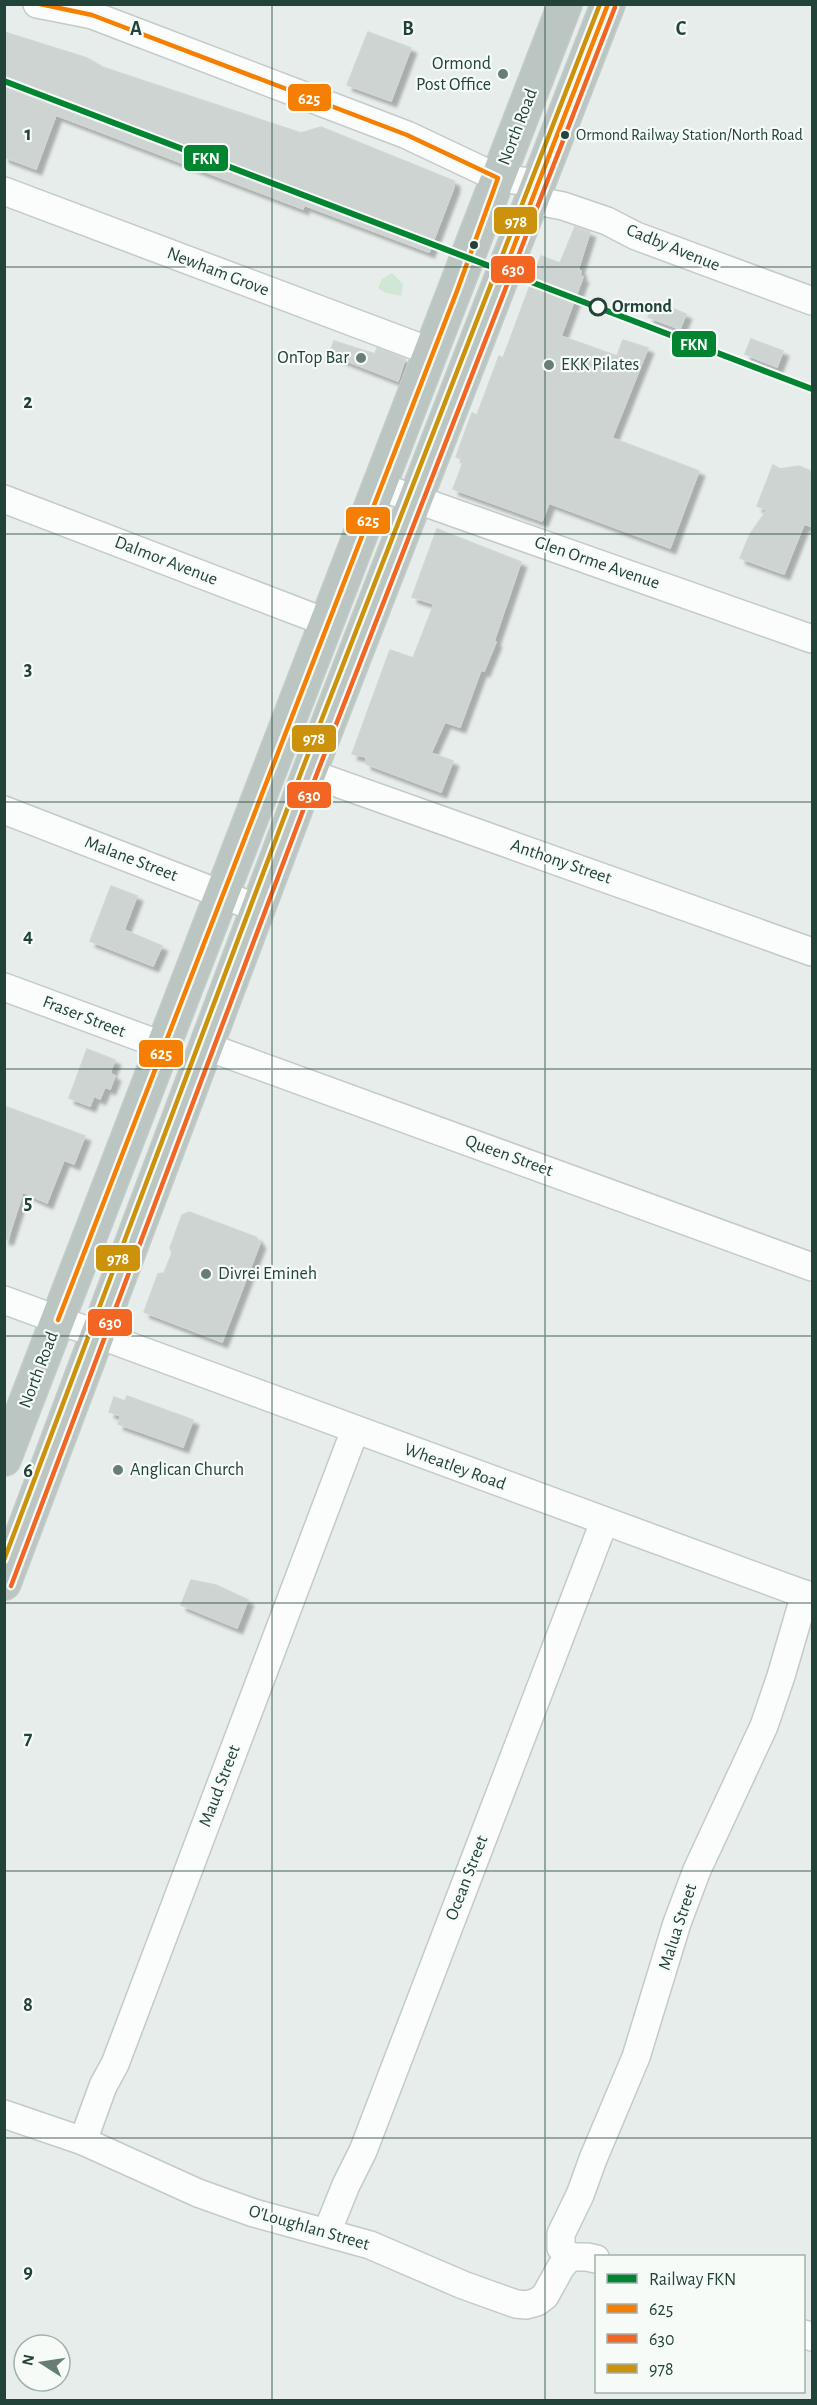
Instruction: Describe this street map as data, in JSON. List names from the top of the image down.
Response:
{
  "streets": {
    "highway": ["North Road"],
    "street": [
      "Cadby Avenue",
      "Newham Grove",
      "Dalmor Avenue",
      "Glen Orme Avenue",
      "Malane Street",
      "Anthony Street",
      "Fraser Street",
      "Queen Street",
      "Wheatley Road",
      "Maud Street",
      "Ocean Street",
      "Malua Street",
      "O'Loughlan Street"
    ]
  },
  "crossings": [
    ["North Road", "Cadby Avenue"],
    ["North Road", "Newham Grove"],
    ["North Road", "Dalmor Avenue"],
    ["North Road", "Glen Orme Avenue"],
    ["North Road", "Malane Street"],
    ["North Road", "Fraser Street"],
    ["North Road", "Wheatley Road"],
    ["Wheatley Road", "Maud Street"],
    ["Wheatley Road", "Ocean Street"],
    ["Wheatley Road", "Malua Street"],
    ["Maud Street", "O'Loughlan Street"],
    ["Ocean Street", "O'Loughlan Street"],
    ["Malua Street", "O'Loughlan Street"]
  ],
  "places": [
    "Ormond Post Office",
    "Ormond Railway Station/North Road",
    "Ormond",
    "OnTop Bar",
    "EKK Pilates",
    "Divrei Emineh",
    "Anglican Church"
  ],
  "lines": [
    "transit line 625",
    "transit line 978",
    "transit line 630",
    "rail line FKN"
  ],
  "legend": [
    "Railway FKN",
    "625",
    "630",
    "978"
  ],
  "north": "left",
  "grid": {
    "columns": ["A", "B", "C"],
    "rows": [
      "1",
      "2",
      "3",
      "4",
      "5",
      "6",
      "7",
      "8",
      "9"
    ]
  }
}
